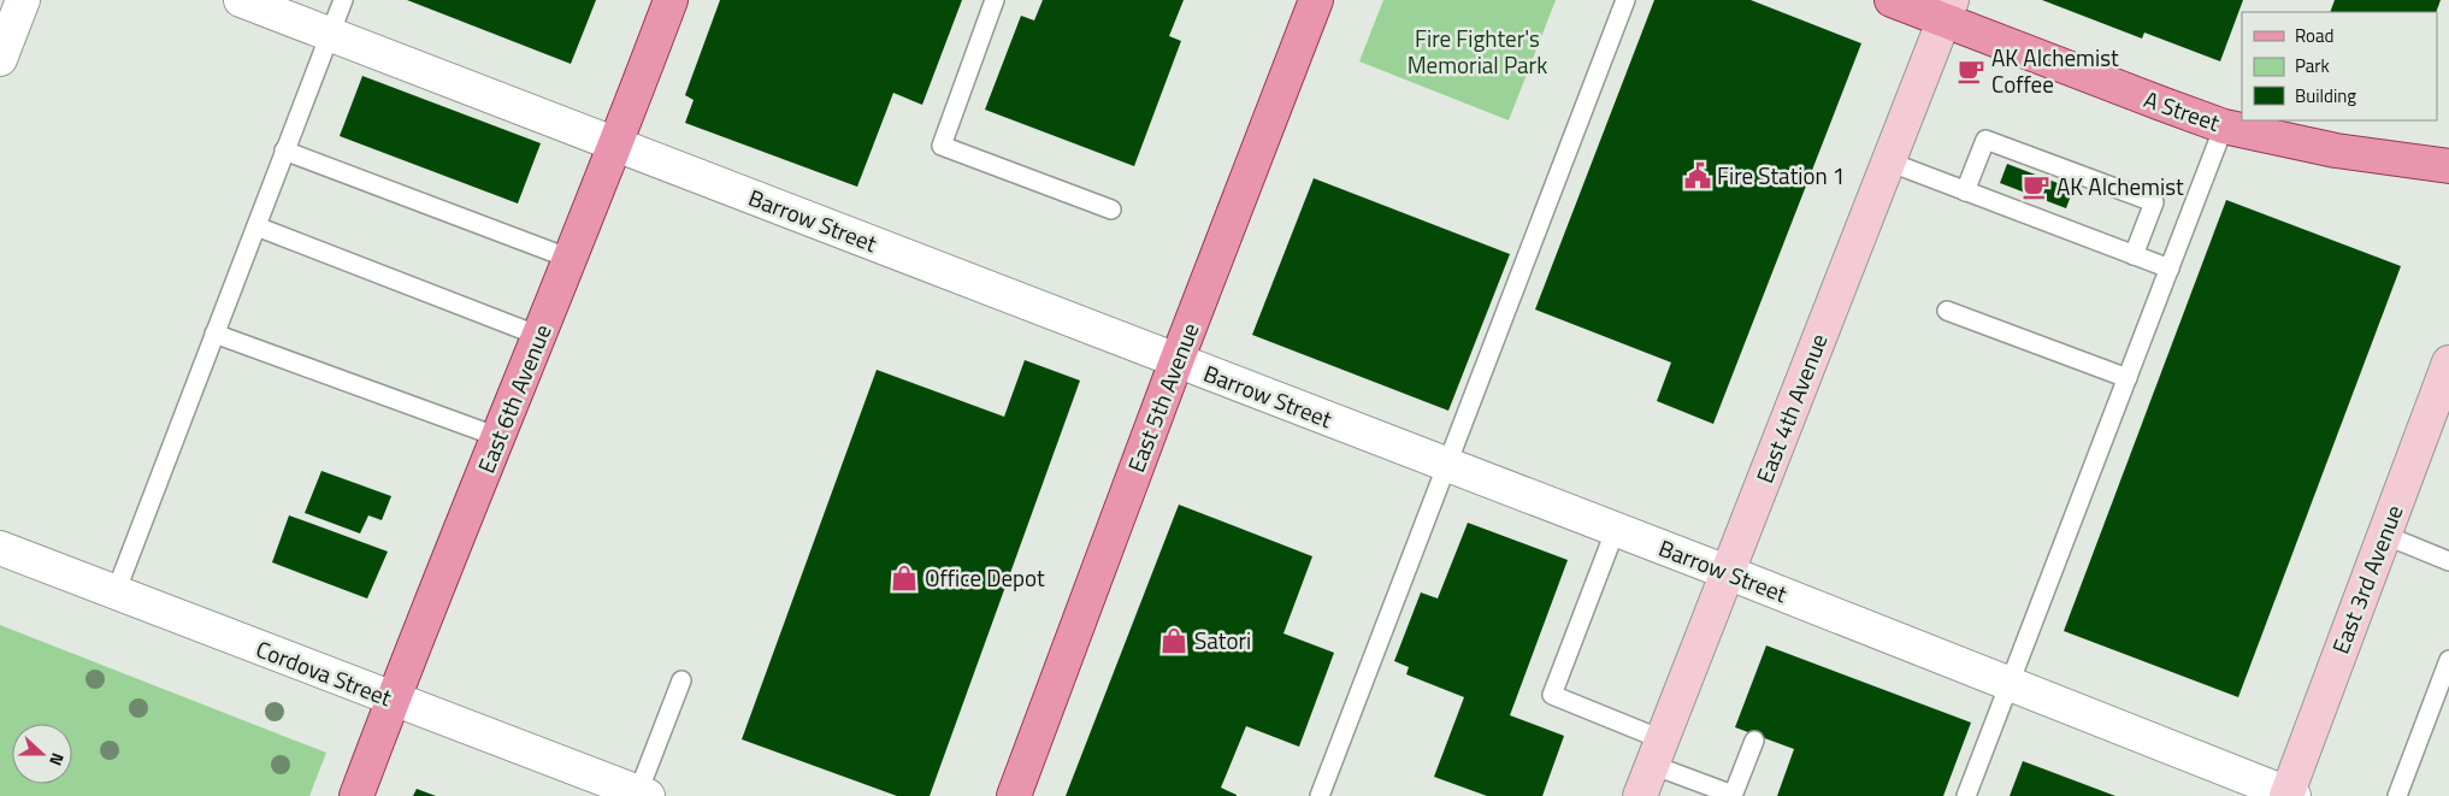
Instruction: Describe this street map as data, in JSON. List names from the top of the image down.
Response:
{
  "streets": {
    "main road": [
      "A Street",
      "East 5th Avenue",
      "East 6th Avenue",
      "East 4th Avenue",
      "East 3rd Avenue"
    ],
    "street": ["Barrow Street", "Cordova Street"]
  },
  "crossings": [
    ["A Street", "East 4th Avenue"],
    ["Barrow Street", "East 5th Avenue"],
    ["Barrow Street", "East 6th Avenue"],
    ["Barrow Street", "East 4th Avenue"],
    ["Barrow Street", "East 3rd Avenue"],
    ["East 6th Avenue", "Cordova Street"]
  ],
  "parks": ["Fire Fighter's Memorial Park"],
  "places": {
    "cafe": ["AK Alchemist Coffee", "AK Alchemist"],
    "public building": ["Fire Station 1"],
    "shop": ["Office Depot", "Satori"]
  },
  "legend": ["Road", "Park", "Building"],
  "north": "right"
}
